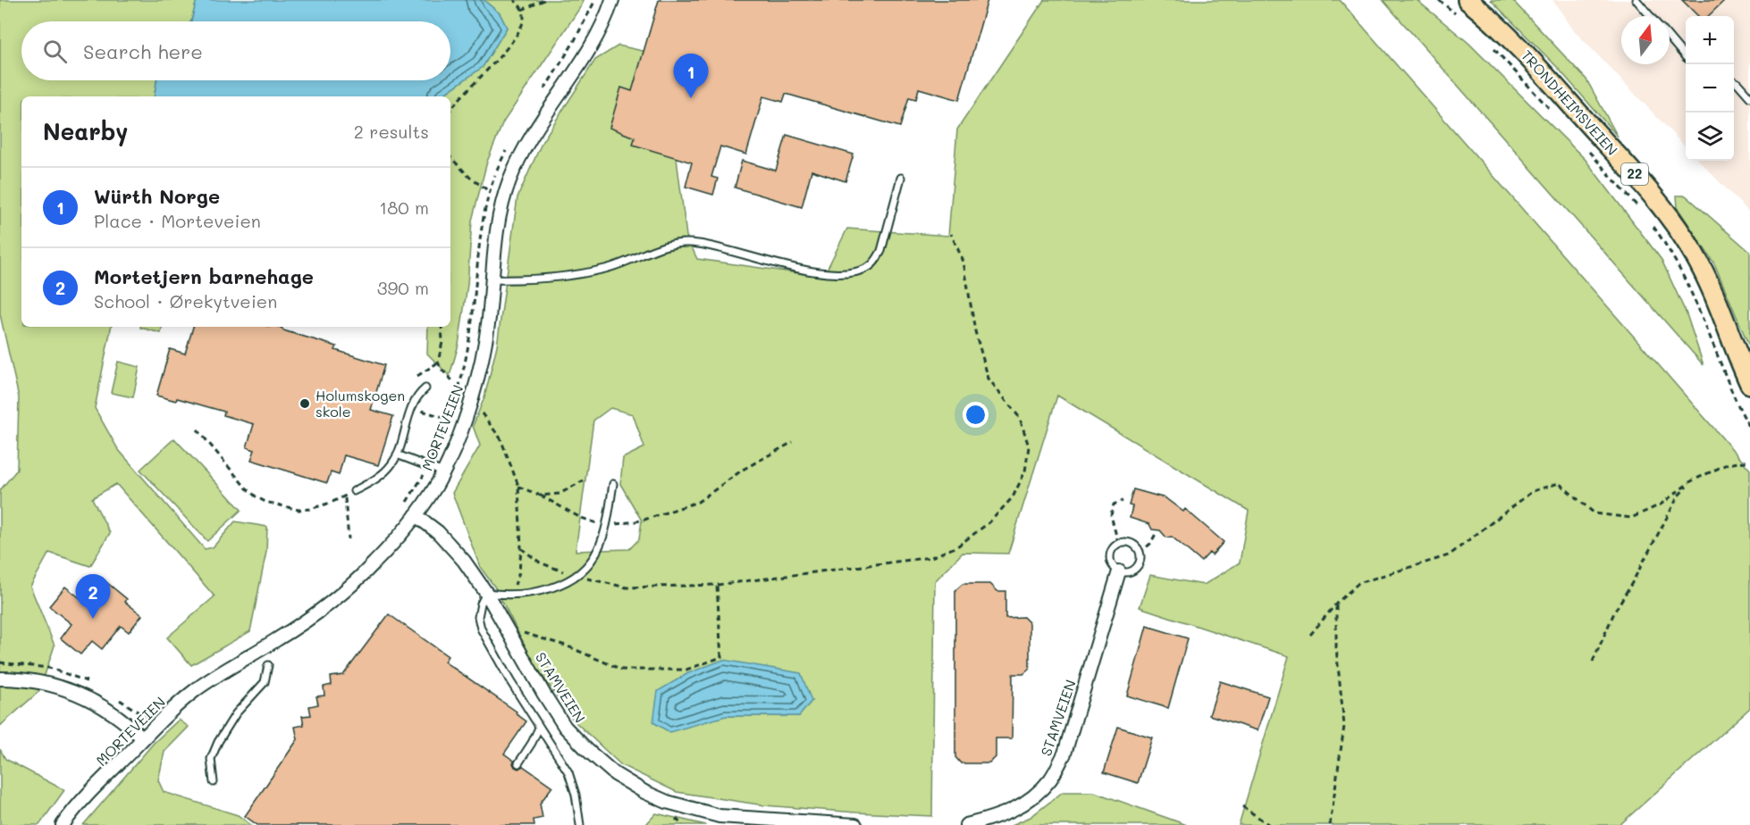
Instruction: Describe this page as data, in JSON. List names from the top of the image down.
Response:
{
  "streets": {
    "main road": ["TRONDHEIMSVEIEN", "22"],
    "street": ["MORTEVEIEN", "STAMVEIEN"]
  },
  "crossings": [
    ["MORTEVEIEN", "STAMVEIEN"]
  ],
  "places": ["Holumskogen skole"],
  "north": "top",
  "page": {
    "map_buttons": ["+", "−"],
    "search": "Search here",
    "pins": ["1", "2"],
    "heading": ["Nearby", "2 results"],
    "list": [
      {
        "mark": "1",
        "name": "Würth Norge",
        "note": "Place · Morteveien",
        "value": "180 m"
      },
      {
        "mark": "2",
        "name": "Mortetjern barnehage",
        "note": "School · Ørekytveien",
        "value": "390 m"
      }
    ]
  }
}
